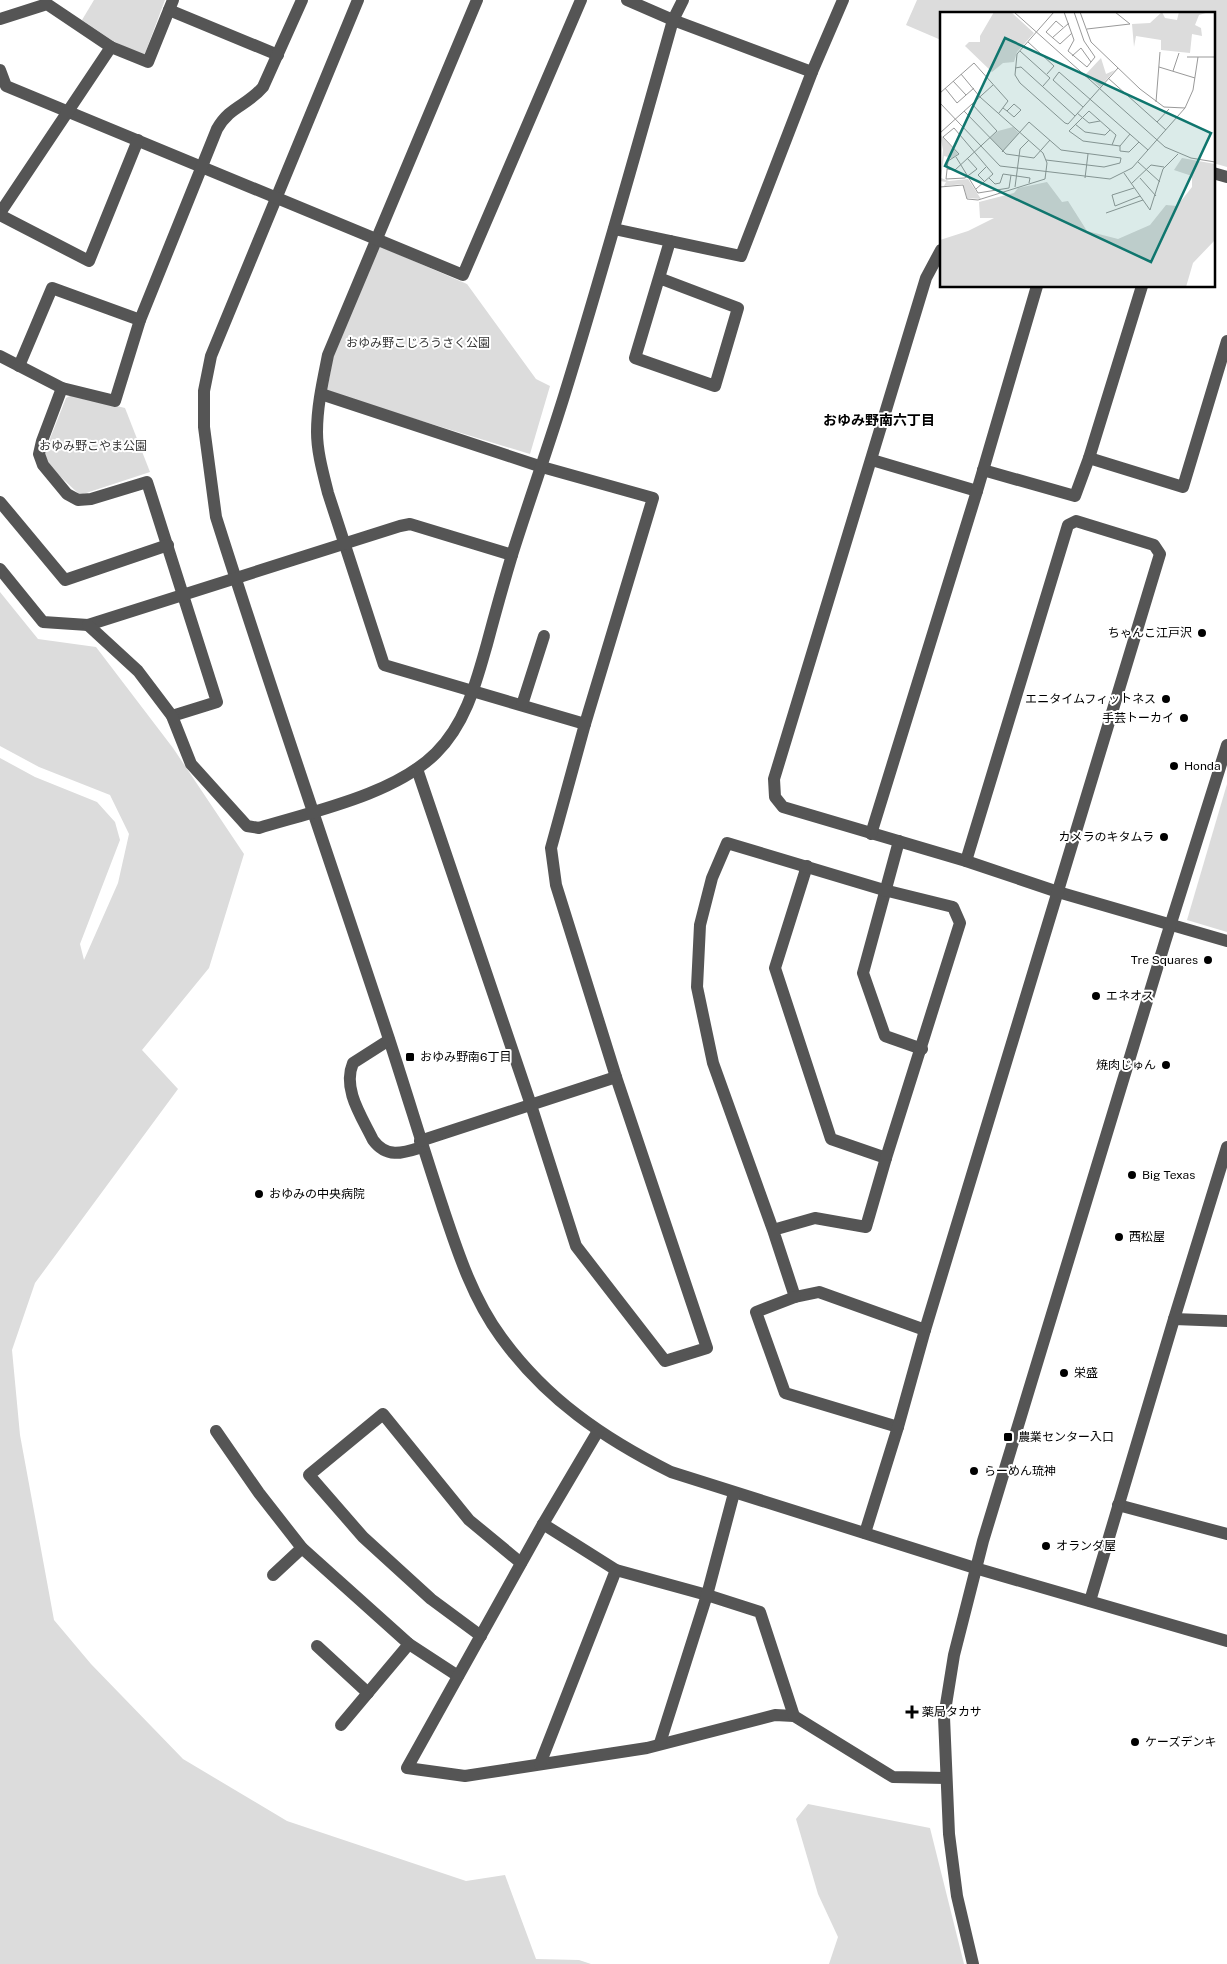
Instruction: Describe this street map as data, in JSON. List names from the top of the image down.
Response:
{
  "districts": ["おゆみ野南六丁目"],
  "parks": ["おゆみ野こじろうさく公園", "おゆみ野こやま公園"],
  "places": {
    "other": [
      "ちゃんこ江戸沢",
      "エニタイムフィットネス",
      "手芸トーカイ",
      "Honda",
      "カメラのキタムラ",
      "Tre Squares",
      "エネオス",
      "焼肉じゅん",
      "Big Texas",
      "おゆみの中央病院",
      "西松屋",
      "栄盛",
      "らーめん琉神",
      "オランダ屋",
      "ケーズデンキ"
    ],
    "transit": ["おゆみ野南6丁目", "農業センター入口"],
    "health": ["薬局タカサ"]
  }
}
